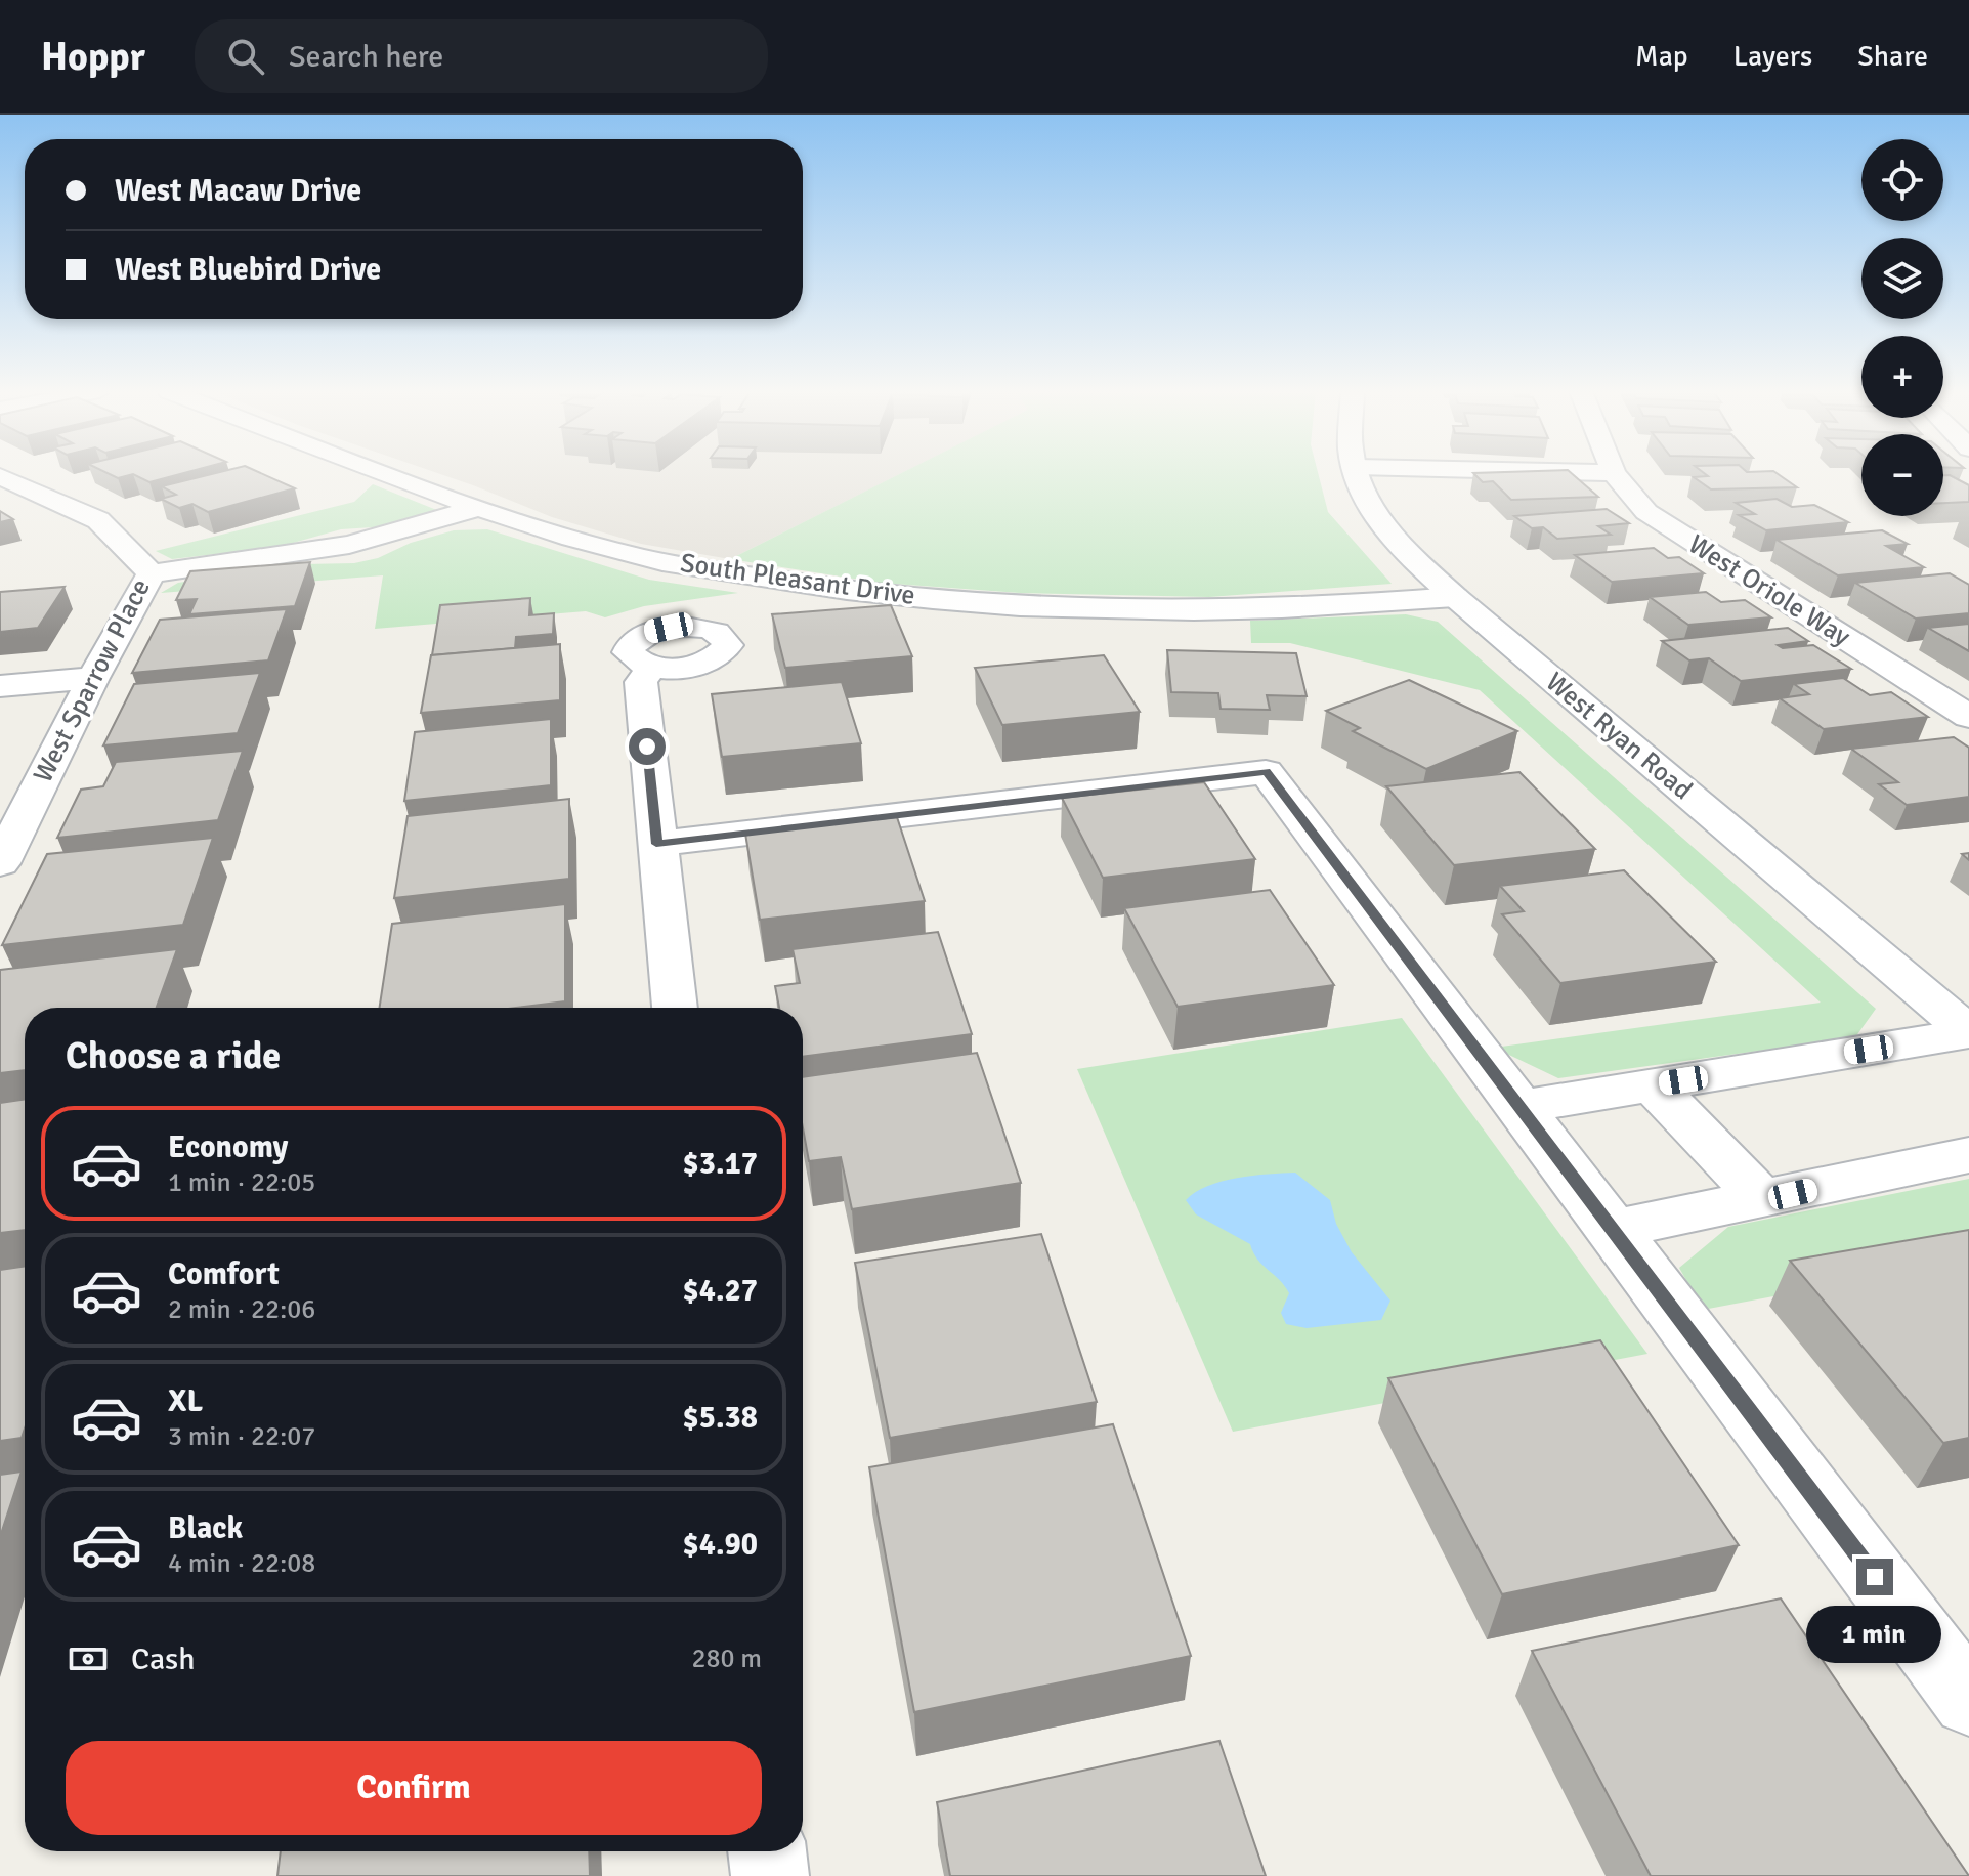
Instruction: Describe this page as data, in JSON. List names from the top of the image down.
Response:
{
  "streets": {
    "street": [
      "South Pleasant Drive",
      "West Oriole Way",
      "West Sparrow Place",
      "West Ryan Road"
    ]
  },
  "crossings": [
    ["South Pleasant Drive", "West Ryan Road"]
  ],
  "page": {
    "header": "Hoppr",
    "search": "Search here",
    "nav": ["Map", "Layers", "Share"],
    "map_buttons": ["+", "−"],
    "banner": ["West Macaw Drive", "West Bluebird Drive"],
    "heading": "Choose a ride",
    "list": [
      {
        "name": "Economy",
        "note": "1 min · 22:05",
        "value": "$3.17"
      },
      {
        "name": "Comfort",
        "note": "2 min · 22:06",
        "value": "$4.27"
      },
      {
        "name": "XL",
        "note": "3 min · 22:07",
        "value": "$5.38"
      },
      {
        "name": "Black",
        "note": "4 min · 22:08",
        "value": "$4.90"
      }
    ],
    "bubble": "1 min",
    "pay": ["Cash", "280 m"],
    "buttons": "Confirm"
  }
}
